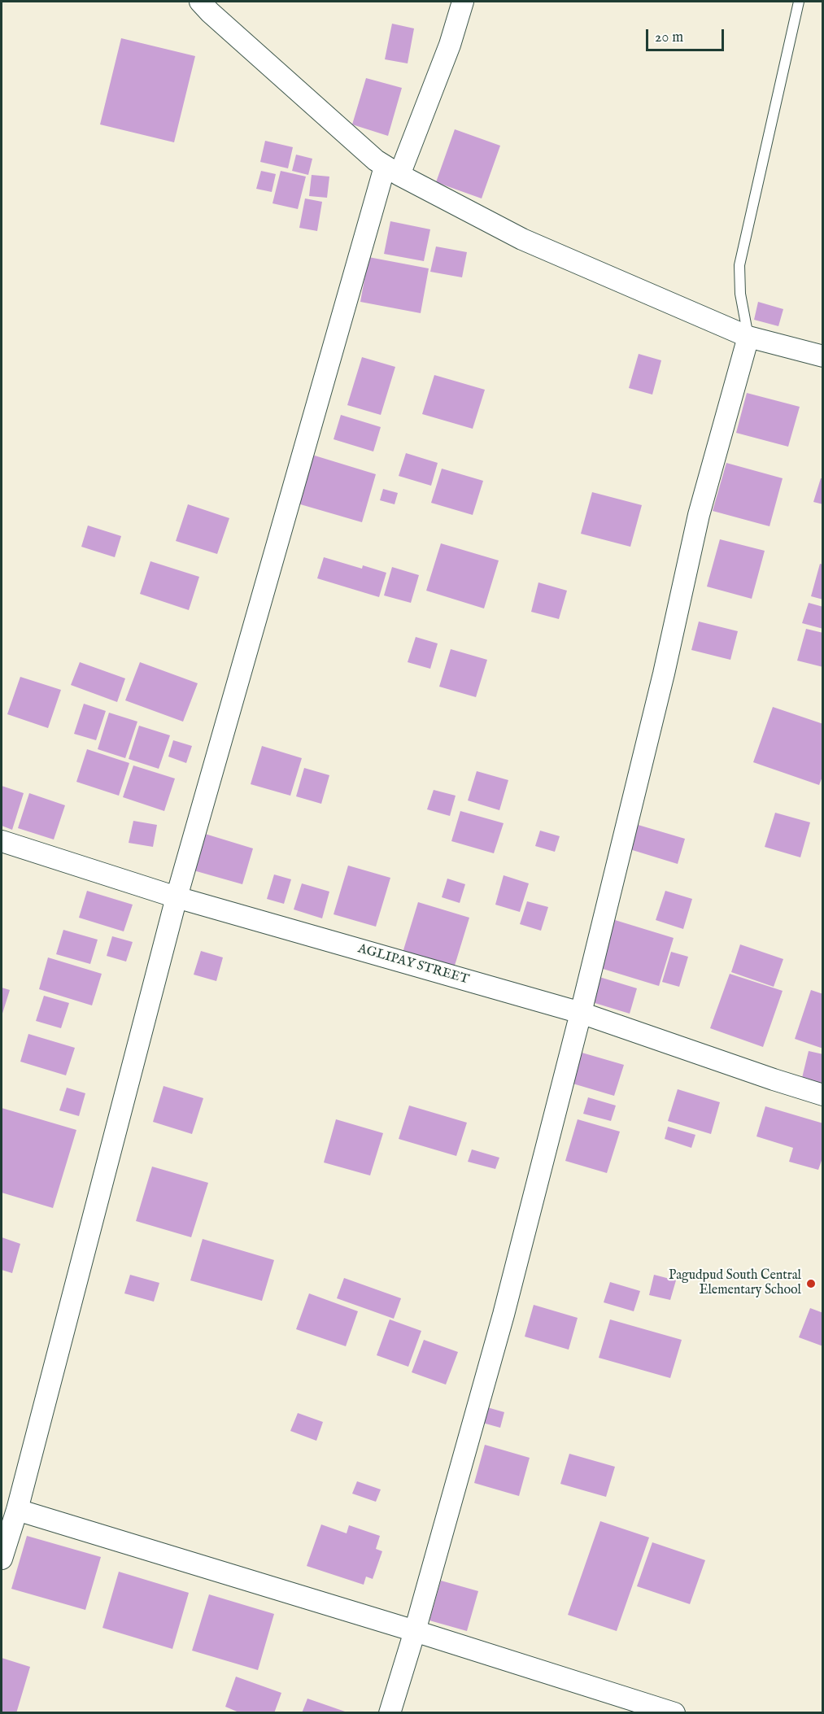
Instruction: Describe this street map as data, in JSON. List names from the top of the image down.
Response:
{
  "streets": {
    "street": ["AGLIPAY STREET"]
  },
  "places": ["Pagudpud South Central Elementary School"],
  "scale_bar": "20 m"
}
